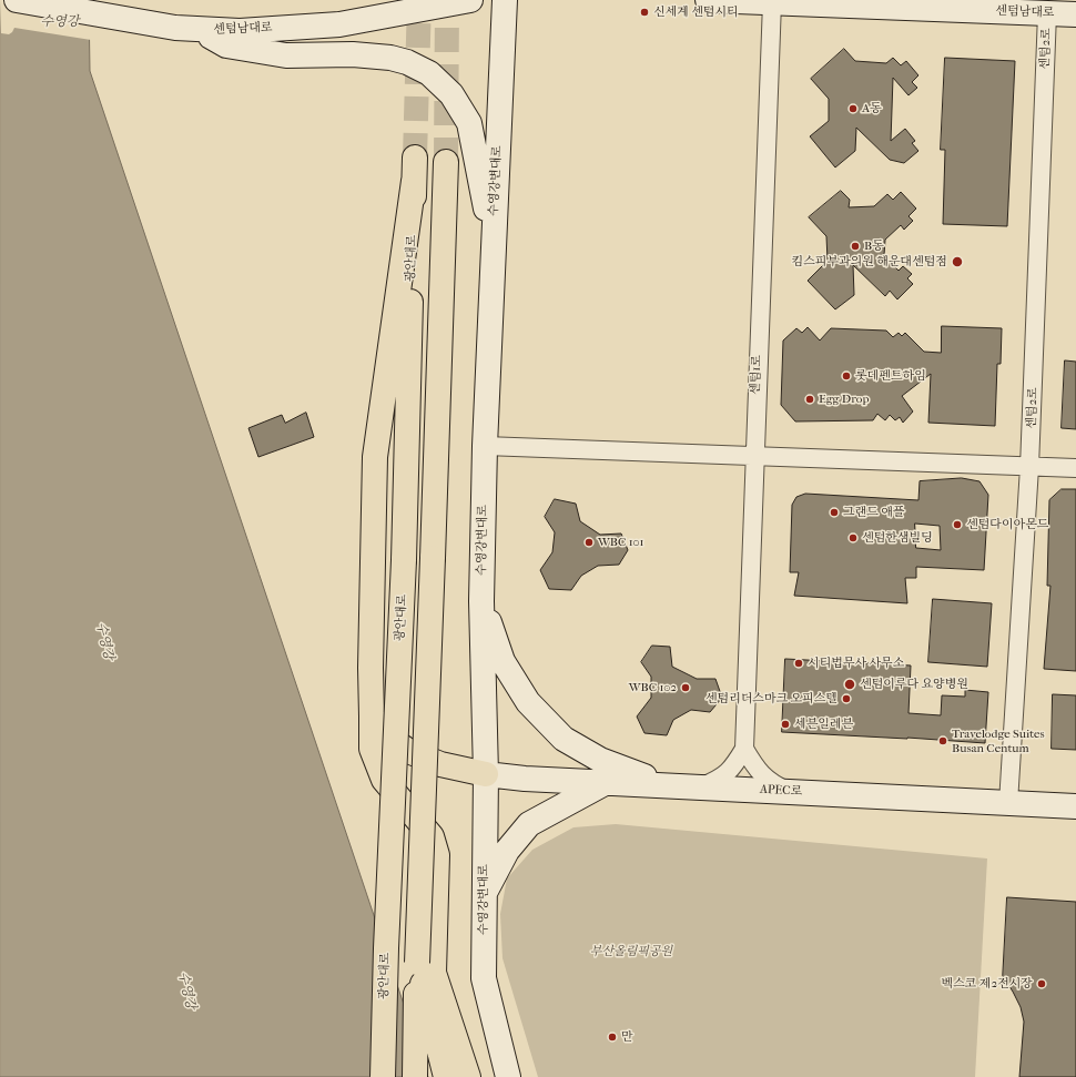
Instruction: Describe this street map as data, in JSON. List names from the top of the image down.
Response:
{
  "streets": {
    "highway": ["광안대로"],
    "main road": ["센텀남대로", "수영강변대로", "APEC로"],
    "street": ["센텀2로", "센텀1로"]
  },
  "crossings": [
    ["센텀남대로", "센텀2로"],
    ["센텀남대로", "센텀1로"],
    ["센텀2로", "APEC로"],
    ["수영강변대로", "APEC로"]
  ],
  "water": ["수영강"],
  "parks": ["부산올림픽공원"],
  "places": [
    "신세계 센텀시티",
    "A동",
    "B동",
    "킴스피부과의원 해운대센텀점",
    "롯데펜트하임",
    "Egg Drop",
    "그랜드 애플",
    "센텀다이아몬드",
    "센텀한샘빌딩",
    "WBC 101",
    "시티법무사 사무소",
    "센텀이루다 요양병원",
    "WBC 102",
    "센텀리더스마크 오피스텔",
    "세븐일레븐",
    "Travelodge Suites Busan Centum",
    "벡스코 제2전시장",
    "만"
  ]
}
